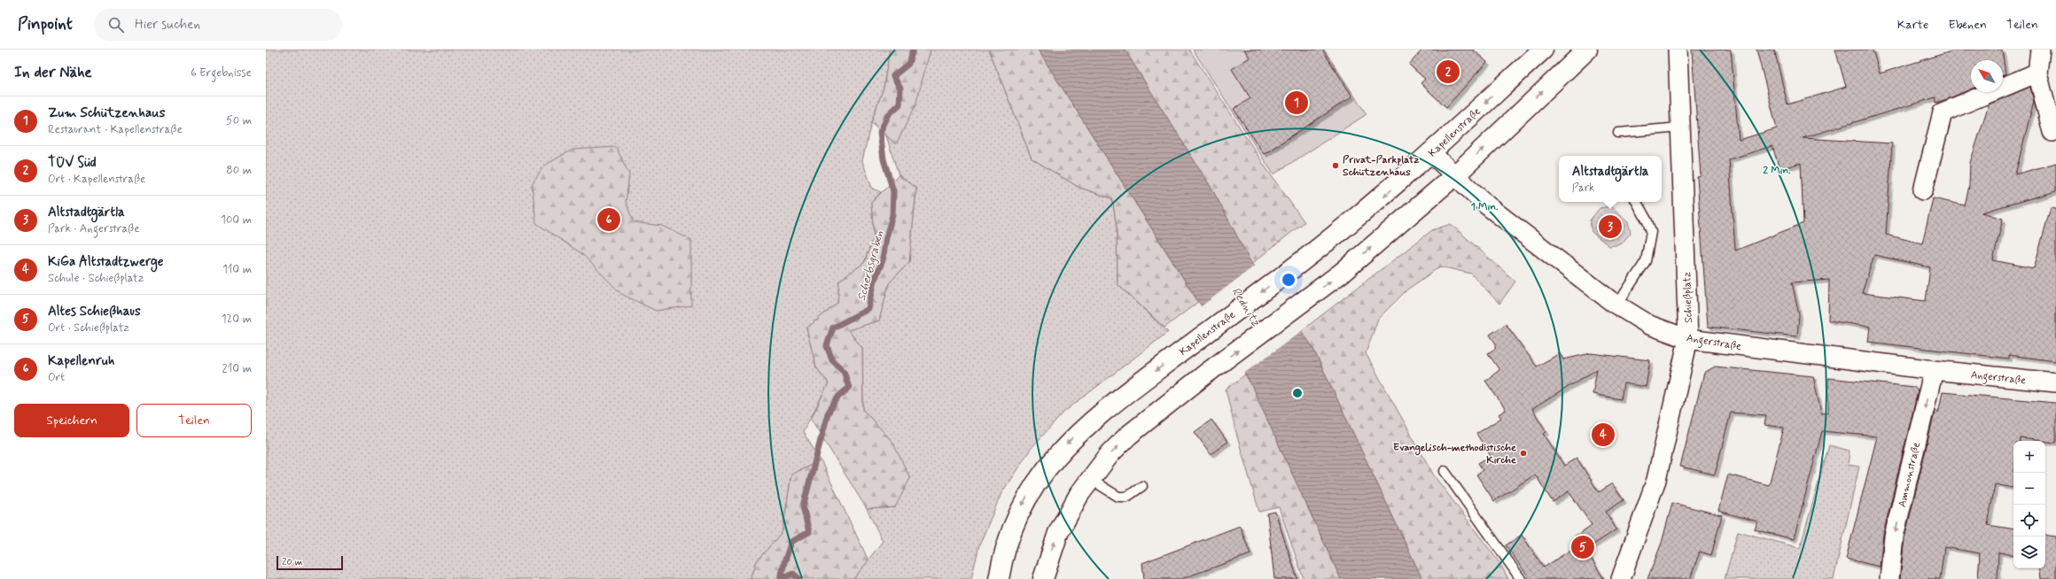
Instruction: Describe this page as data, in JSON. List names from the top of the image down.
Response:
{
  "streets": {
    "main road": ["Kapellenstraße"],
    "street": ["Schießplatz", "Angerstraße", "Ammonstraße"]
  },
  "crossings": [
    ["Kapellenstraße", "Angerstraße"],
    ["Schießplatz", "Angerstraße"],
    ["Angerstraße", "Ammonstraße"]
  ],
  "one_way": ["Ammonstraße"],
  "water": ["Scherbsgraben", "Rednitz"],
  "places": ["Privat-Parkplatz Schützenhaus", "Evangelisch-methodistische Kirche"],
  "scale_bar": "20 m",
  "north": "top left",
  "page": {
    "header": "Pinpoint",
    "search": "Hier suchen",
    "nav": ["Karte", "Ebenen", "Teilen"],
    "heading": ["In der Nähe", "6 Ergebnisse"],
    "pins": [
      "2",
      "1",
      "6",
      "3",
      "4",
      "5"
    ],
    "list": [
      {
        "mark": "1",
        "name": "Zum Schützenhaus",
        "note": "Restaurant · Kapellenstraße",
        "value": "50 m"
      },
      {
        "mark": "2",
        "name": "TÜV Süd",
        "note": "Ort · Kapellenstraße",
        "value": "80 m"
      },
      {
        "mark": "3",
        "name": "Altstadtgärtla",
        "note": "Park · Angerstraße",
        "value": "100 m"
      },
      {
        "mark": "4",
        "name": "KiGa Altstadtzwerge",
        "note": "Schule · Schießplatz",
        "value": "110 m"
      },
      {
        "mark": "5",
        "name": "Altes Schießhaus",
        "note": "Ort · Schießplatz",
        "value": "120 m"
      },
      {
        "mark": "6",
        "name": "Kapellenruh",
        "note": "Ort",
        "value": "210 m"
      }
    ],
    "popup": ["Altstadtgärtla", "Park"],
    "buttons": ["Speichern", "Teilen"],
    "map_buttons": ["+", "−"],
    "scale": "20 m"
  },
  "rings": ["2 Min.", "1 Min."]
}
